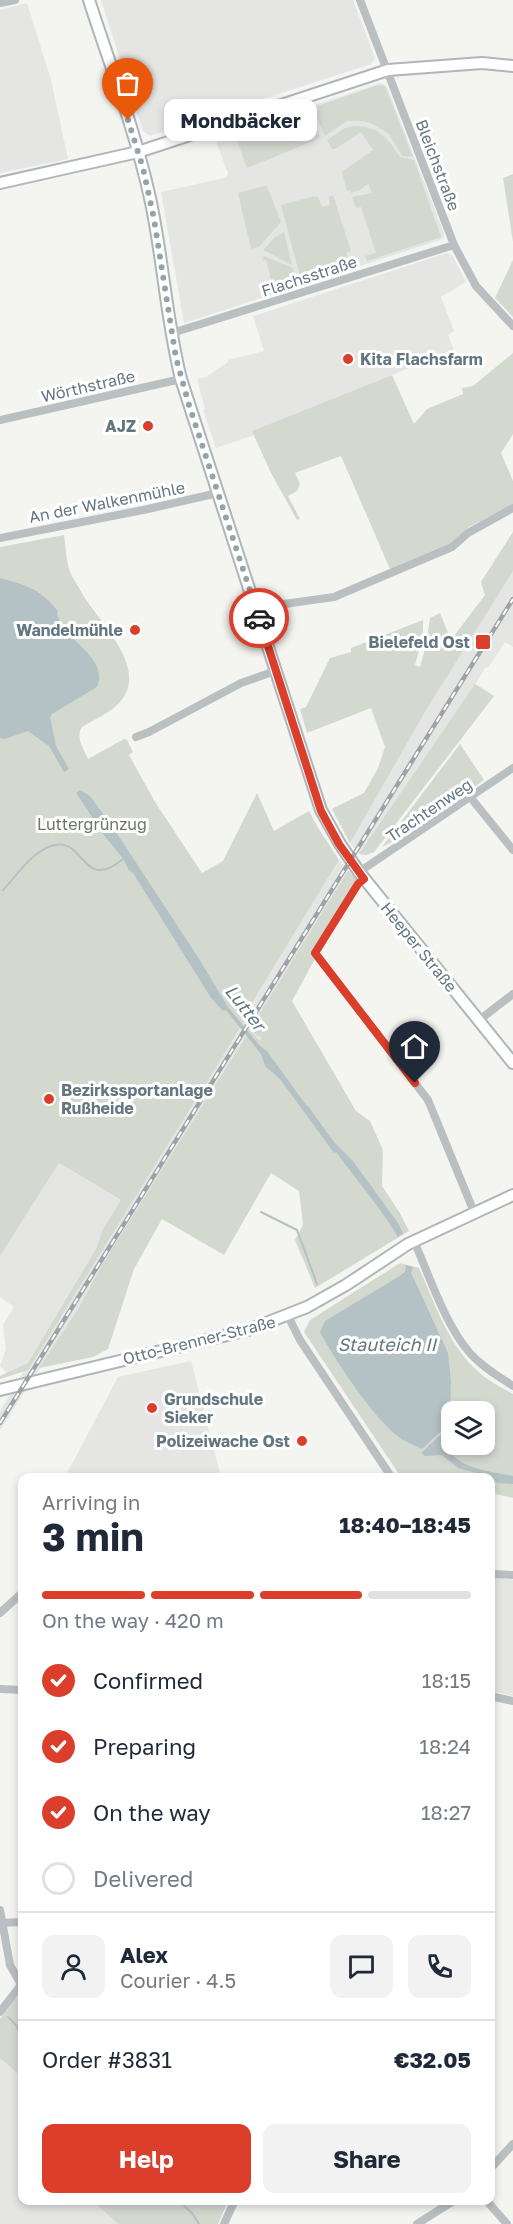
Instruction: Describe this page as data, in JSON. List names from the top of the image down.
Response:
{
  "streets": {
    "main road": ["Heeper Straße", "Otto-Brenner-Straße"],
    "street": [
      "Bleichstraße",
      "Flachsstraße",
      "Wörthstraße",
      "An der Walkenmühle",
      "Trachtenweg"
    ]
  },
  "crossings": [
    ["Bleichstraße", "Flachsstraße"],
    ["Flachsstraße", "Heeper Straße"],
    ["Wörthstraße", "Heeper Straße"],
    ["An der Walkenmühle", "Heeper Straße"],
    ["Trachtenweg", "Heeper Straße"],
    ["Trachtenweg", "Otto-Brenner-Straße"]
  ],
  "water": ["Lutter", "Stauteich II"],
  "parks": ["Luttergrünzug"],
  "places": {
    "other": [
      "Mondbäcker",
      "Kita Flachsfarm",
      "AJZ",
      "Wandelmühle",
      "Bezirkssportanlage Rußheide",
      "Grundschule Sieker",
      "Polizeiwache Ost"
    ],
    "transit": ["Bielefeld Ost"]
  },
  "page": {
    "bubble": "Mondbäcker",
    "heading": ["3 min", "Arriving in", "18:40–18:45"],
    "panel": [
      "Alex",
      "Courier · 4.5",
      "Order #3831",
      "€32.05"
    ],
    "bar": "On the way · 420 m",
    "list": [
      ["Confirmed", "18:15"],
      ["Preparing", "18:24"],
      ["On the way", "18:27"],
      "Delivered"
    ],
    "buttons": ["Help", "Share"]
  }
}
